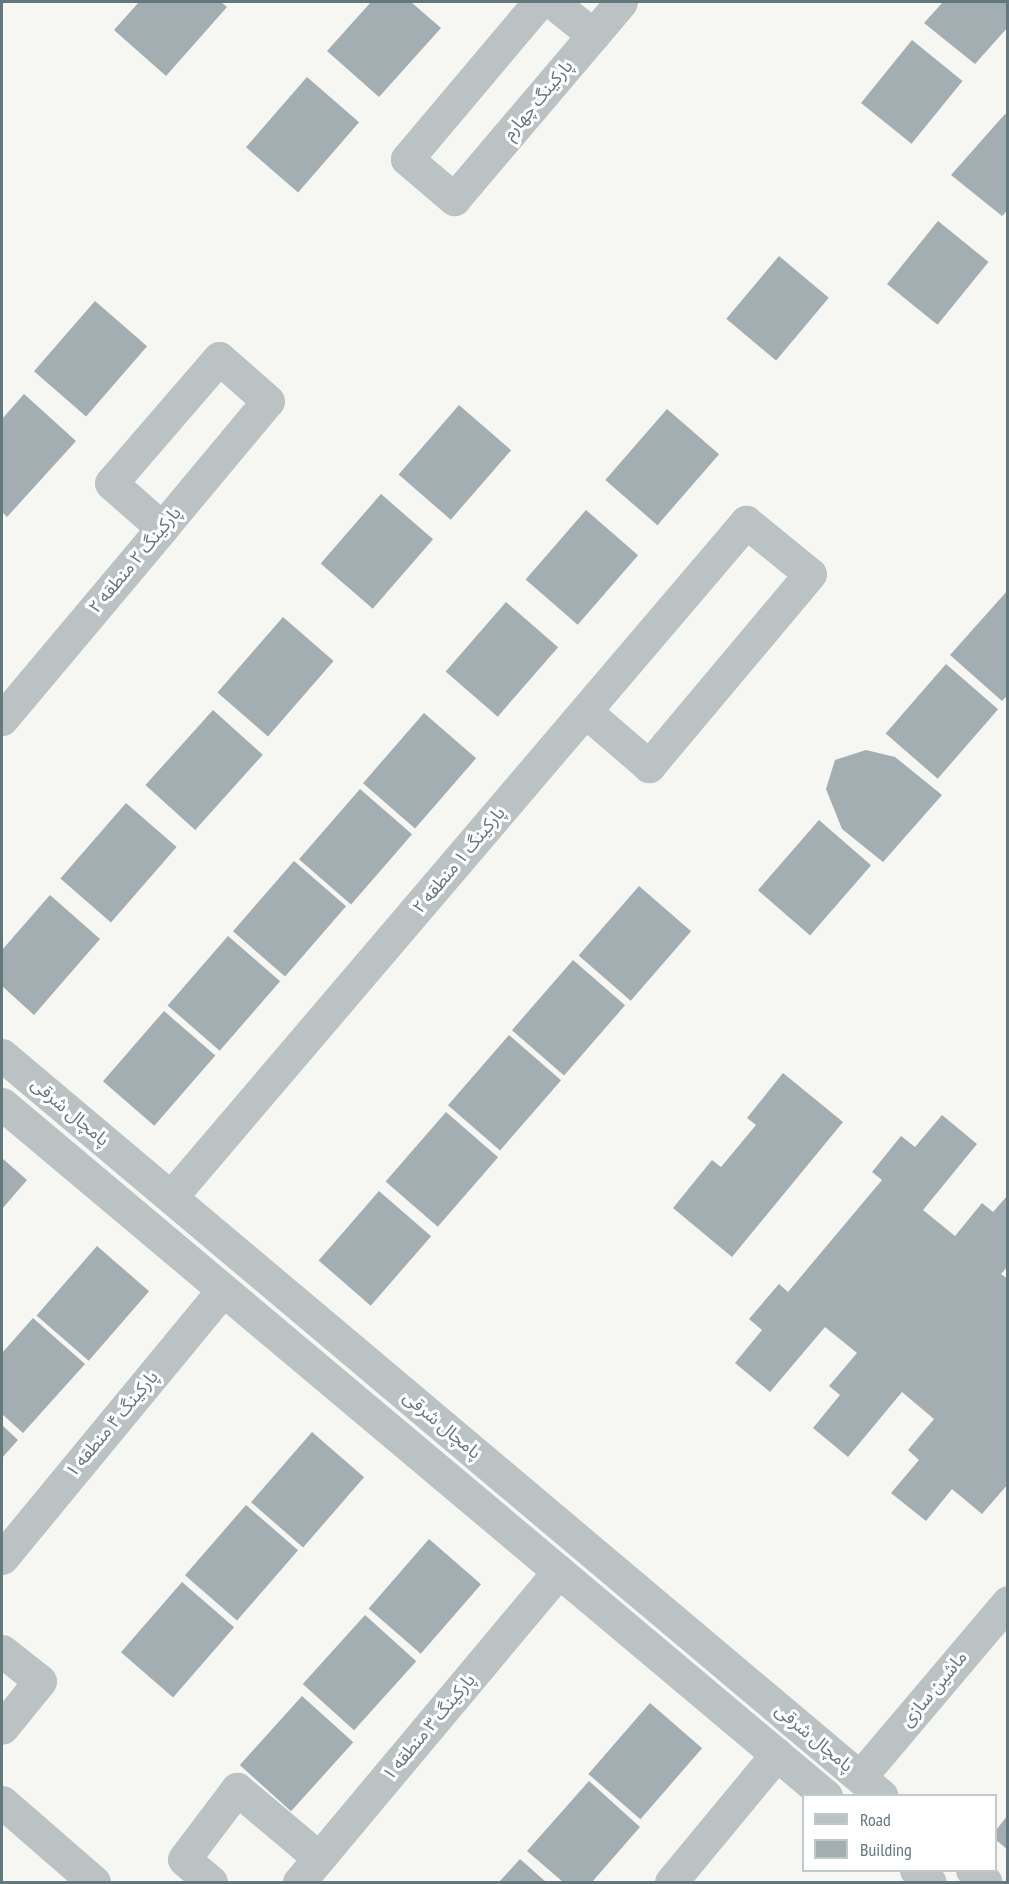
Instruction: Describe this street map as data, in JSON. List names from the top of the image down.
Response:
{
  "streets": {
    "street": [
      "پارکینگ چهارم",
      "پارکینگ ۲ منطقه ۲",
      "پارکینگ ۱ منطقه ۲",
      "پامچال شرقی",
      "پارکینگ ۴ منطقه ۱",
      "ماشین سازی",
      "پارکینگ ۳ منطقه ۱"
    ]
  },
  "crossings": [
    ["پارکینگ ۱ منطقه ۲", "پامچال شرقی"],
    ["پامچال شرقی", "پارکینگ ۴ منطقه ۱"],
    ["پامچال شرقی", "ماشین سازی"],
    ["پامچال شرقی", "پارکینگ ۳ منطقه ۱"]
  ],
  "legend": ["Road", "Building"]
}
